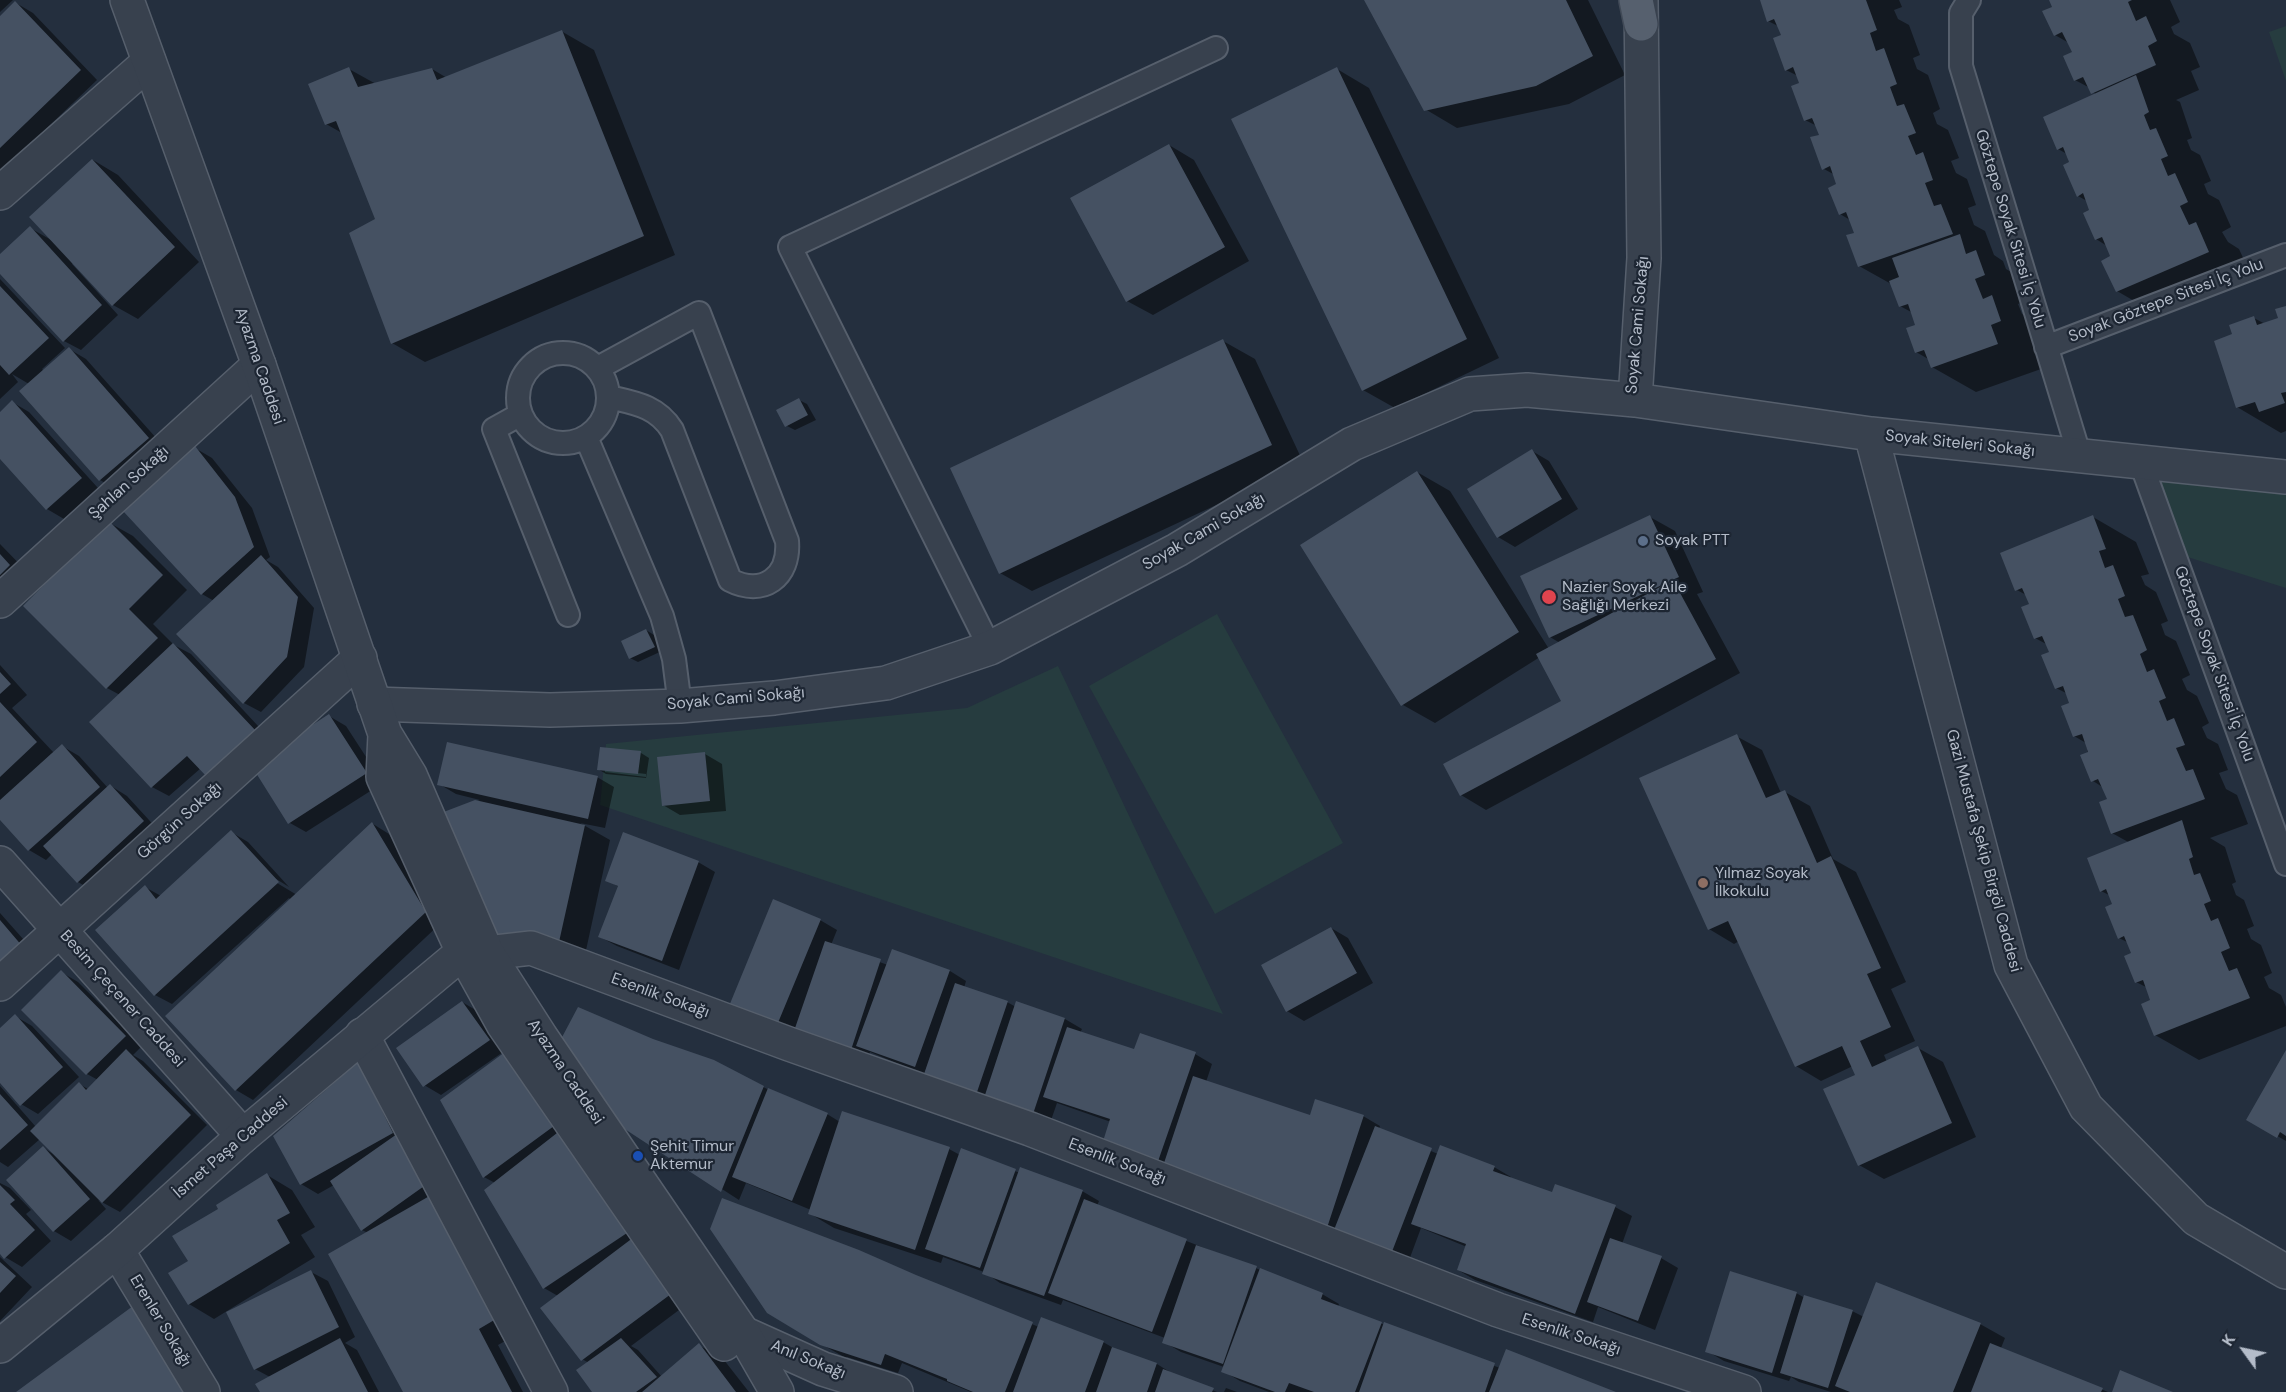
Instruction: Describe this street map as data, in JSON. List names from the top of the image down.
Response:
{
  "streets": {
    "street": [
      "Soyak Cami Sokağı",
      "Ayazma Caddesi",
      "Soyak Siteleri Sokağı",
      "Şahlan Sokağı",
      "Görgün Sokağı",
      "Gazi Mustafa Şekip Birgöl Caddesi",
      "Esenlik Sokağı",
      "Besim Çeçener Caddesi",
      "İsmet Paşa Caddesi",
      "Erenler Sokağı",
      "Anıl Sokağı"
    ],
    "lane": ["Göztepe Soyak Sitesi İç Yolu", "Soyak Göztepe Sitesi İç Yolu"]
  },
  "crossings": [
    ["Göztepe Soyak Sitesi İç Yolu", "Soyak Göztepe Sitesi İç Yolu"],
    ["Göztepe Soyak Sitesi İç Yolu", "Soyak Siteleri Sokağı"],
    ["Soyak Cami Sokağı", "Ayazma Caddesi"],
    ["Soyak Cami Sokağı", "Soyak Siteleri Sokağı"],
    ["Ayazma Caddesi", "Şahlan Sokağı"],
    ["Ayazma Caddesi", "Görgün Sokağı"],
    ["Ayazma Caddesi", "Esenlik Sokağı"],
    ["Ayazma Caddesi", "İsmet Paşa Caddesi"],
    ["Ayazma Caddesi", "Anıl Sokağı"],
    ["Soyak Siteleri Sokağı", "Gazi Mustafa Şekip Birgöl Caddesi"],
    ["Görgün Sokağı", "Besim Çeçener Caddesi"],
    ["Esenlik Sokağı", "İsmet Paşa Caddesi"],
    ["Besim Çeçener Caddesi", "İsmet Paşa Caddesi"],
    ["İsmet Paşa Caddesi", "Erenler Sokağı"]
  ],
  "places": [
    "Soyak PTT",
    "Nazier Soyak Aile Sağlığı Merkezi",
    "Yılmaz Soyak İlkokulu",
    "Şehit Timur Aktemur"
  ],
  "north": "top left"
}
